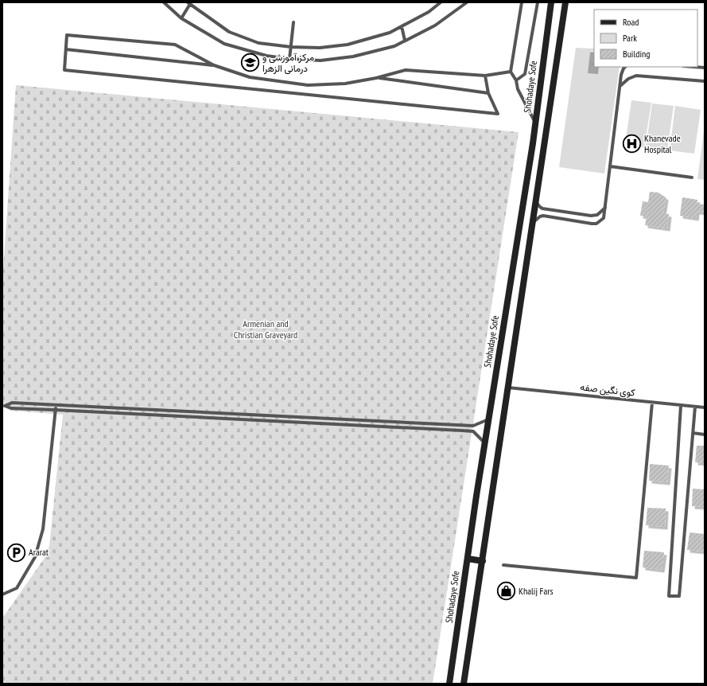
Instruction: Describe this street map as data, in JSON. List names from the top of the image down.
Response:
{
  "streets": {
    "main road": ["Shohadaye Sofe"],
    "lane": ["کوی نگین صفه"]
  },
  "parks": ["Armenian and Christian Graveyard"],
  "places": {
    "school or university": ["مرکز آموزشی و درمانی الزهرا"],
    "hospital": ["Khanevade Hospital"],
    "parking": ["Ararat"],
    "shop": ["Khalij Fars"]
  },
  "legend": ["Road", "Park", "Building"]
}
